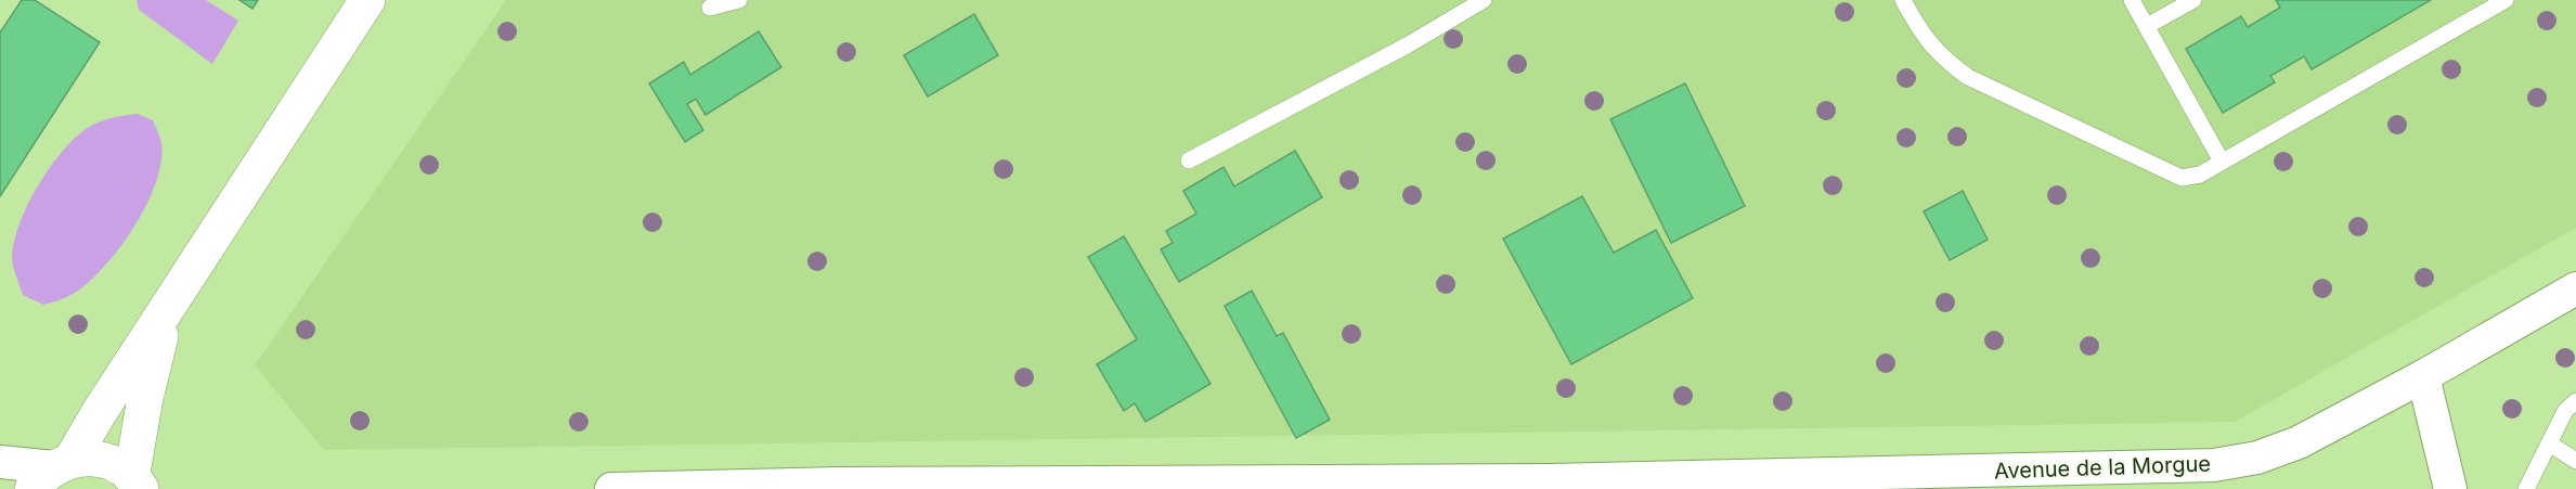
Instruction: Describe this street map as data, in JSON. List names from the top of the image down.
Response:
{
  "streets": {
    "street": ["Avenue de la Morgue"]
  }
}
